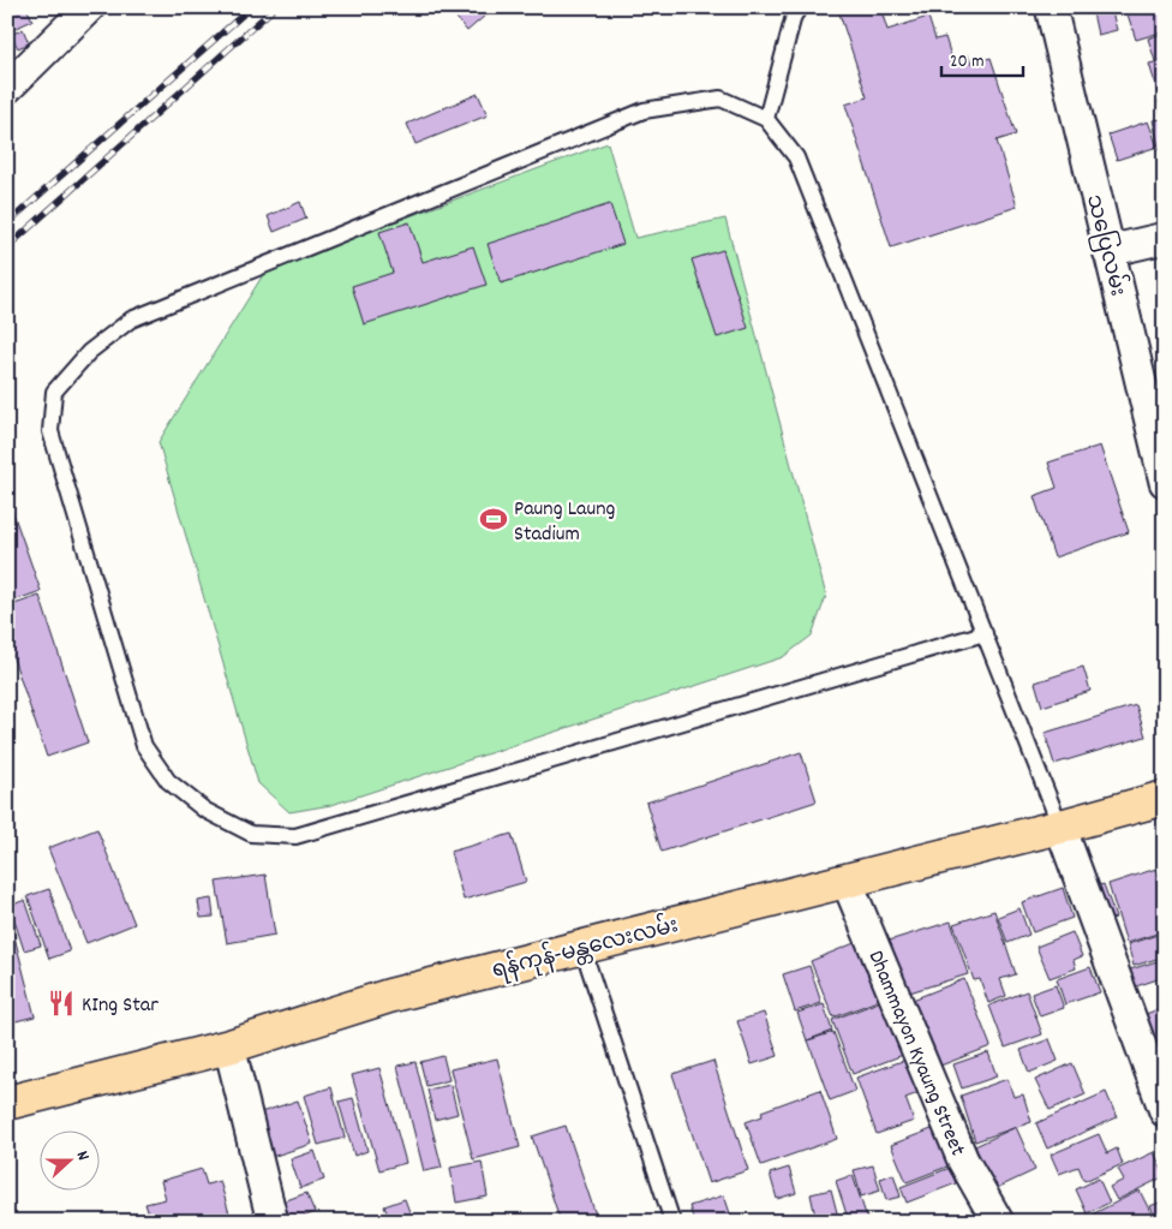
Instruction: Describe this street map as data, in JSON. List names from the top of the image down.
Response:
{
  "streets": {
    "main road": ["ရန်ကုန်-မန္တလေးလမ်း"],
    "street": ["သပြေလမ်း", "Dhammayon Kyaung Street"]
  },
  "crossings": [
    ["ရန်ကုန်-မန္တလေးလမ်း", "Dhammayon Kyaung Street"]
  ],
  "places": {
    "sports": ["Paung Laung Stadium"],
    "restaurant": ["KIng Star"]
  },
  "scale_bar": "20 m",
  "north": "right"
}
